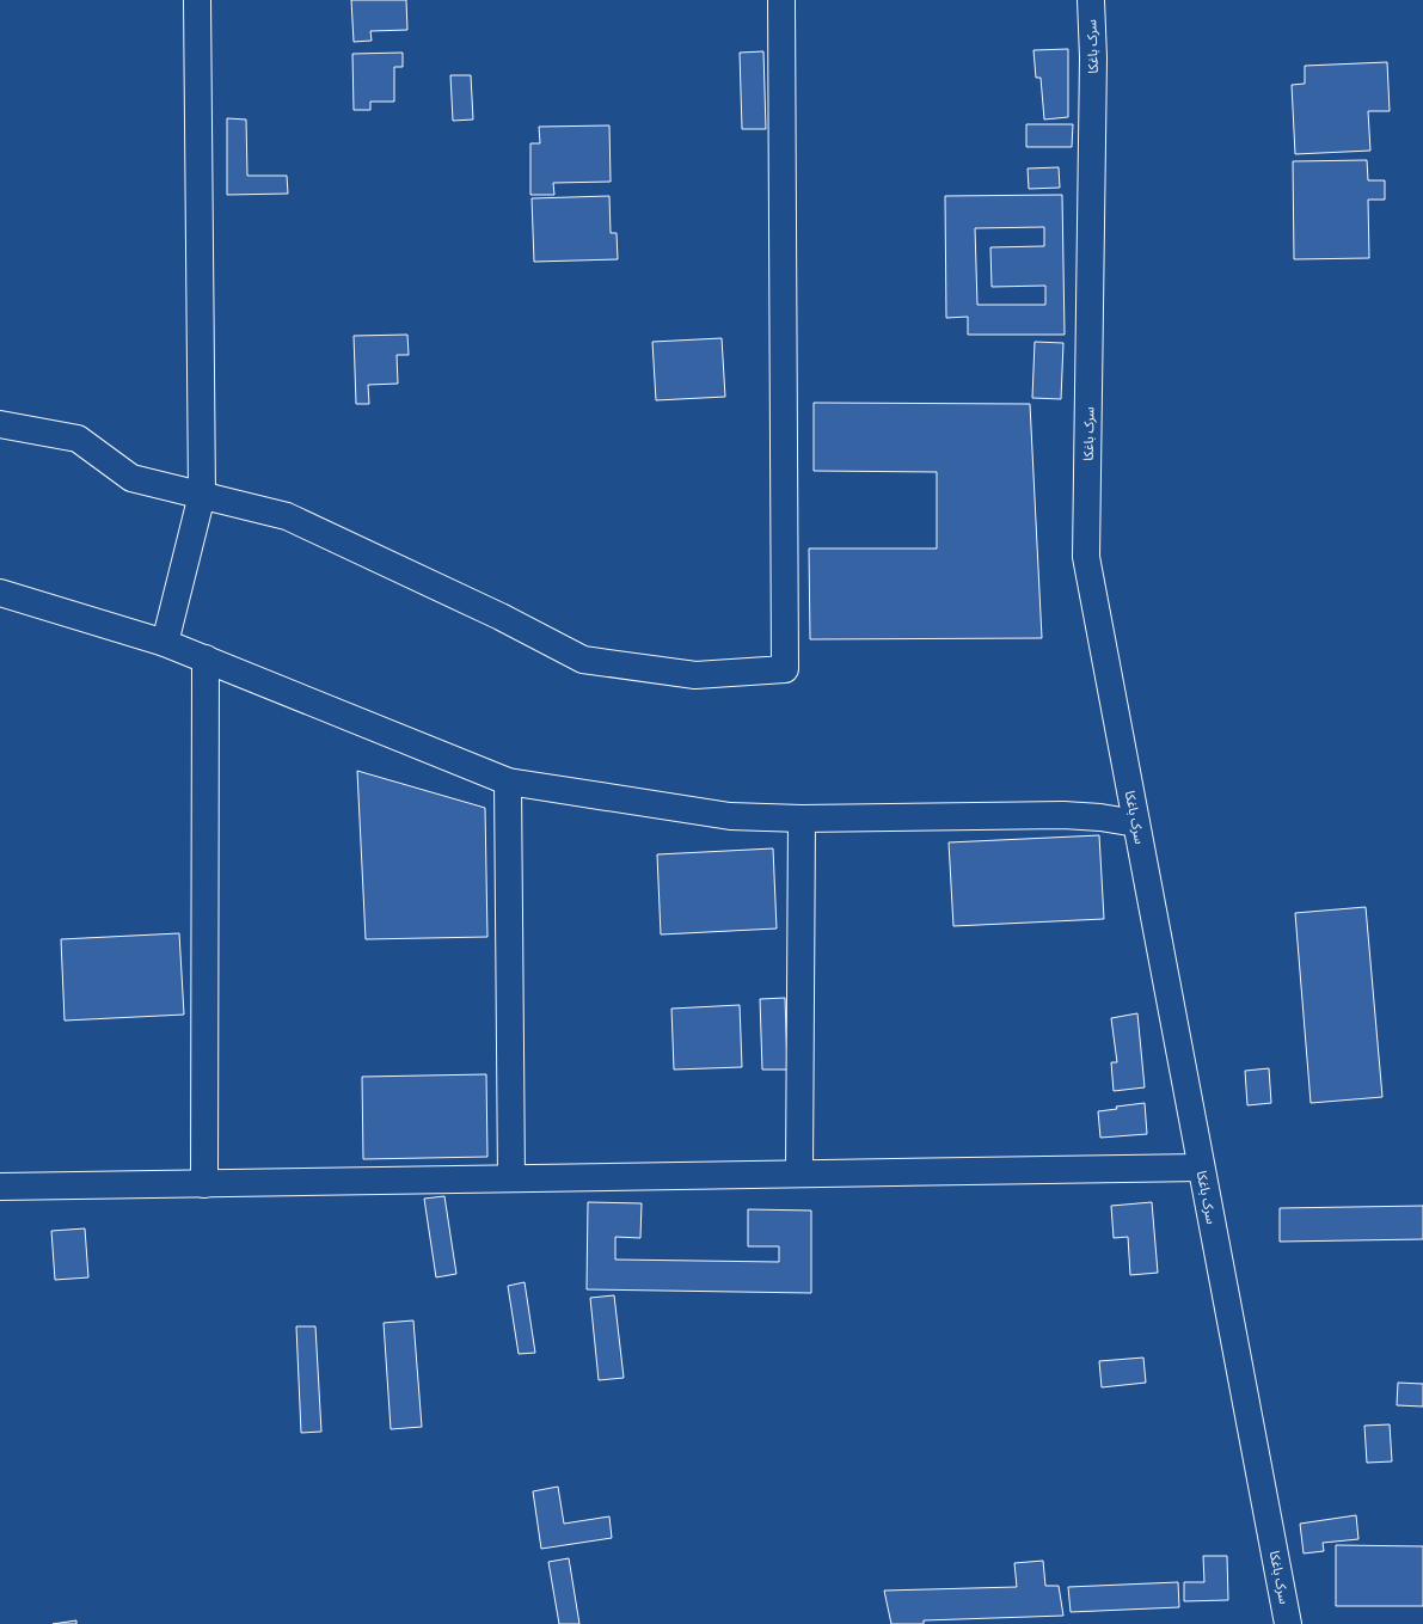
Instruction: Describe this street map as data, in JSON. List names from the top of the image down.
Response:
{
  "streets": {
    "street": ["سرک باغکا"]
  }
}
